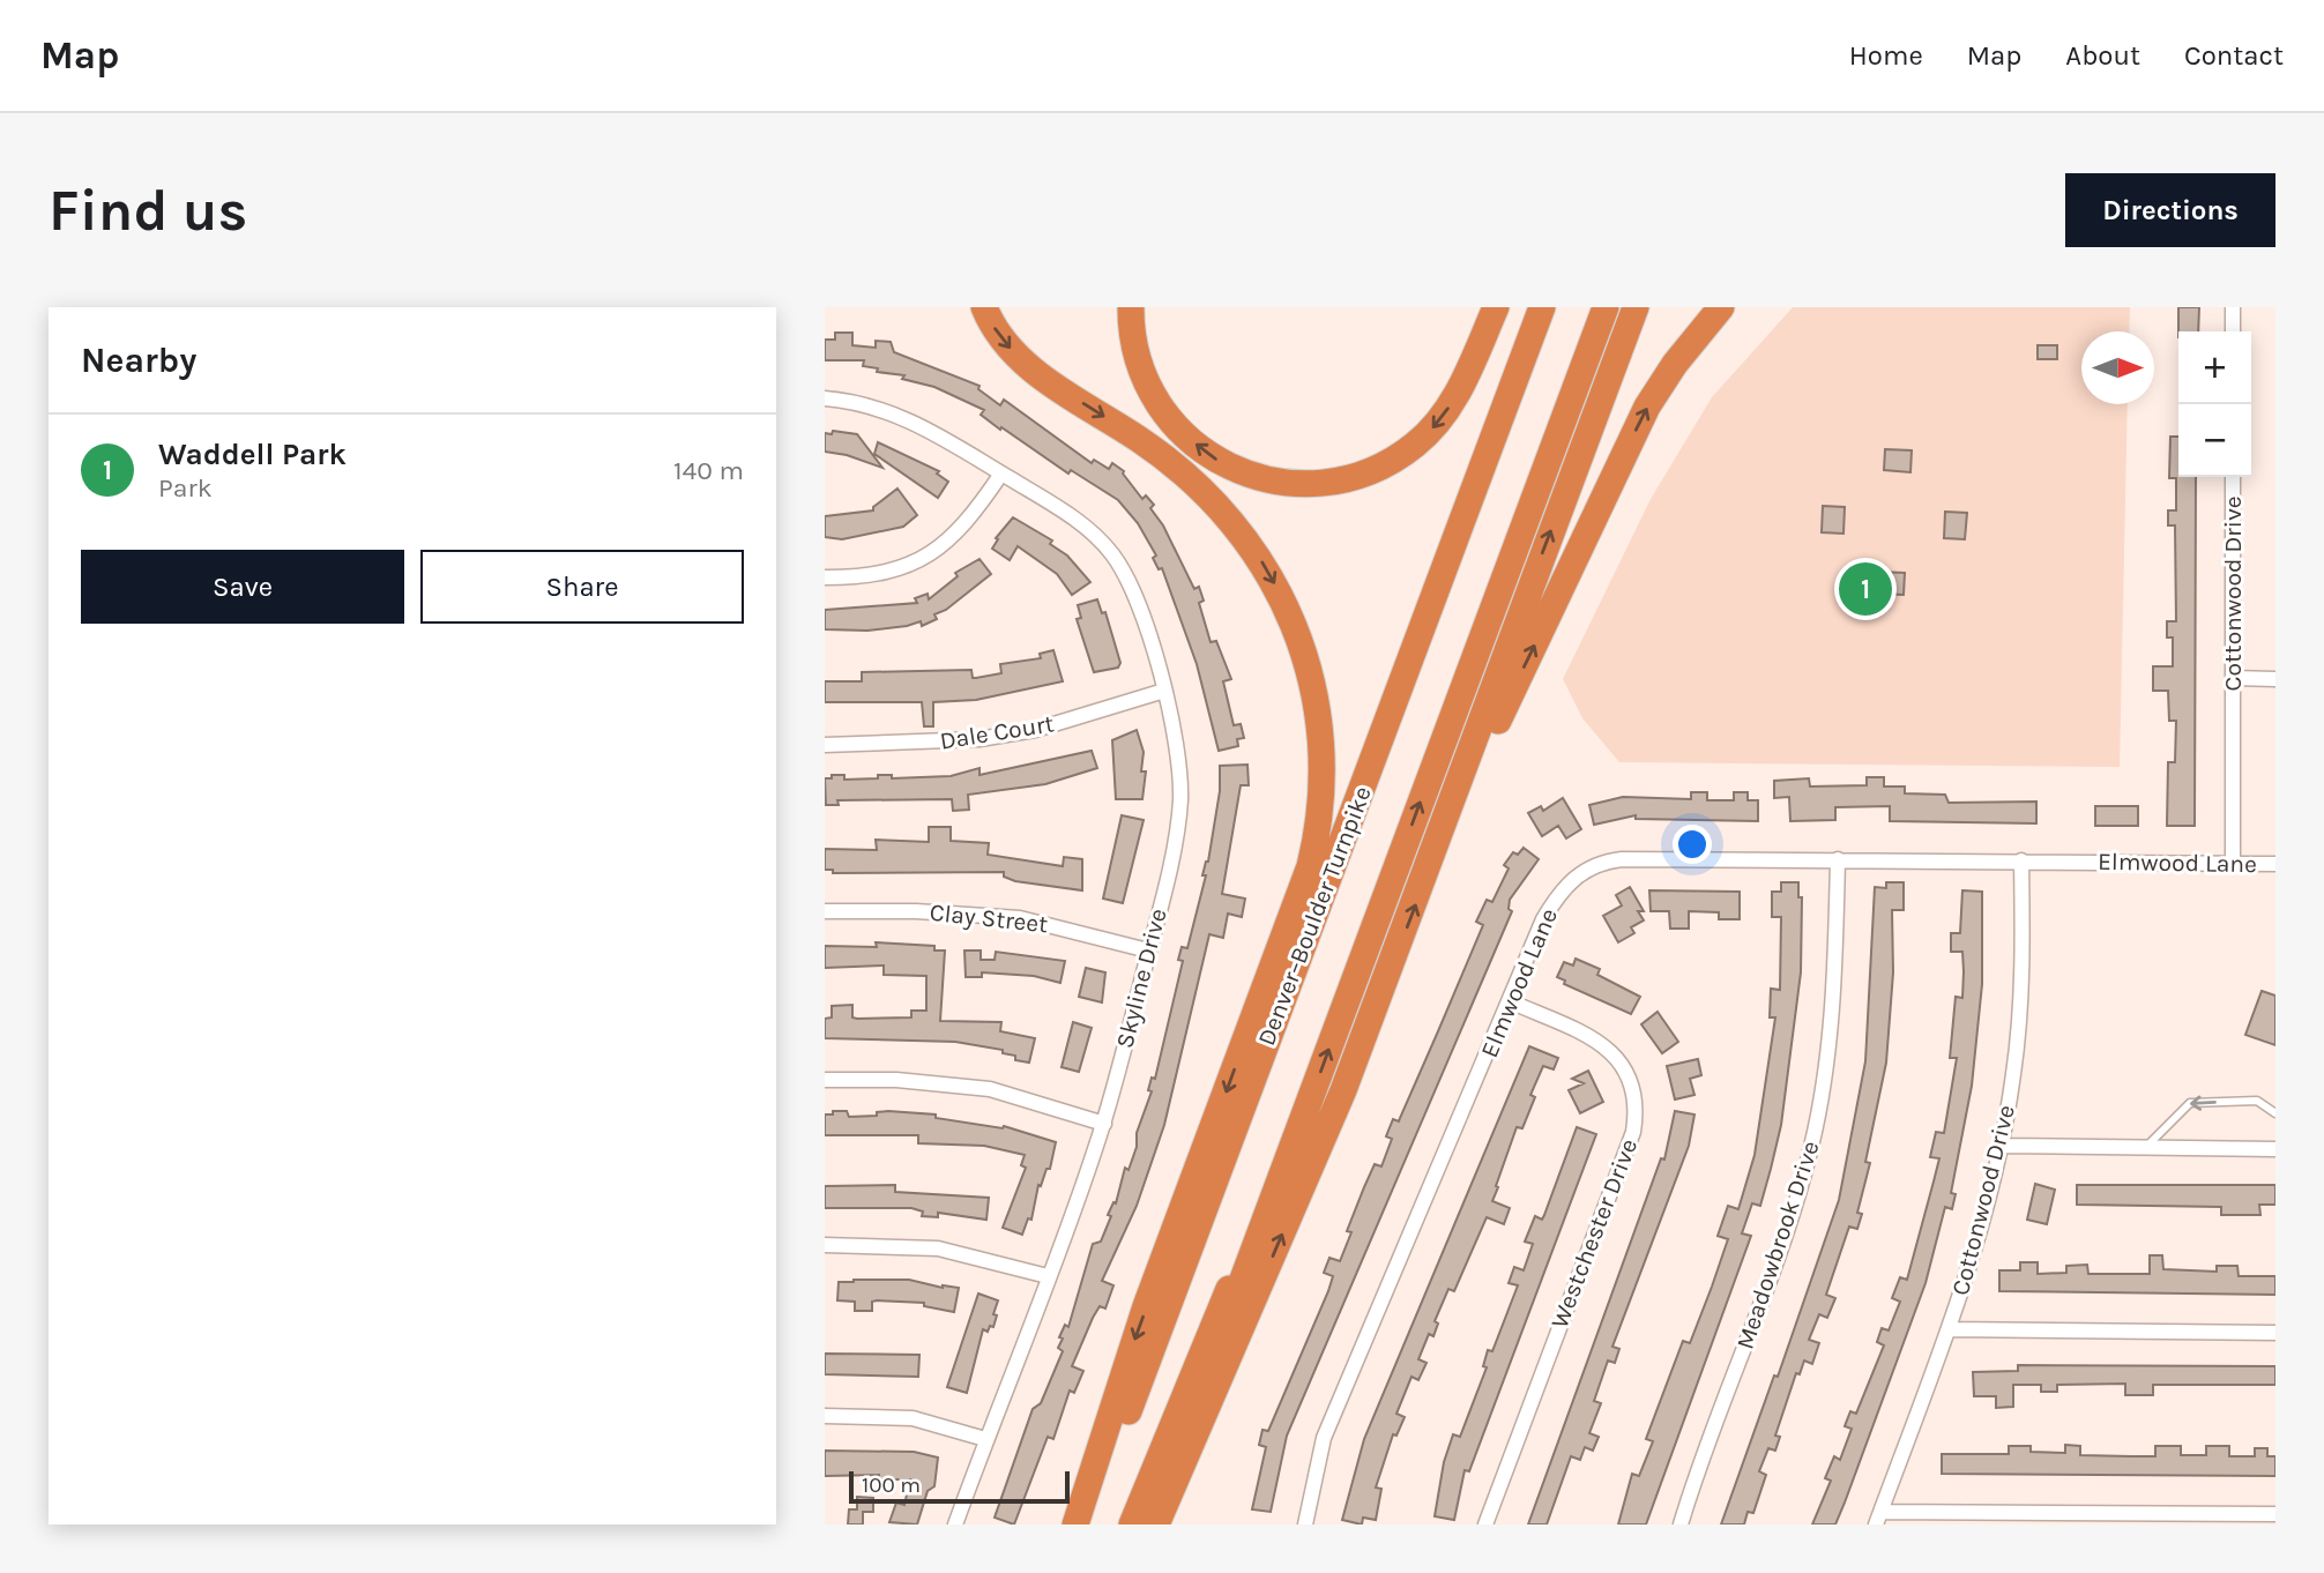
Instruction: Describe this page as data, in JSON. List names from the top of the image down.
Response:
{
  "streets": {
    "highway": ["Denver–Boulder Turnpike"],
    "street": [
      "Cottonwood Drive",
      "Dale Court",
      "Elmwood Lane",
      "Clay Street",
      "Skyline Drive",
      "Westchester Drive",
      "Meadowbrook Drive"
    ]
  },
  "crossings": [
    ["Cottonwood Drive", "Elmwood Lane"],
    ["Dale Court", "Skyline Drive"],
    ["Elmwood Lane", "Westchester Drive"],
    ["Elmwood Lane", "Meadowbrook Drive"],
    ["Clay Street", "Skyline Drive"]
  ],
  "scale_bar": "100 m",
  "north": "right",
  "page": {
    "header": "Map",
    "nav": [
      "Home",
      "Map",
      "About",
      "Contact"
    ],
    "buttons": [
      "Directions",
      ["Save", "Share"]
    ],
    "title": "Find us",
    "heading": "Nearby",
    "map_buttons": ["+", "−"],
    "list": [
      {
        "mark": "1",
        "name": "Waddell Park",
        "note": "Park",
        "value": "140 m"
      }
    ],
    "pins": "1",
    "scale": "100 m"
  }
}
